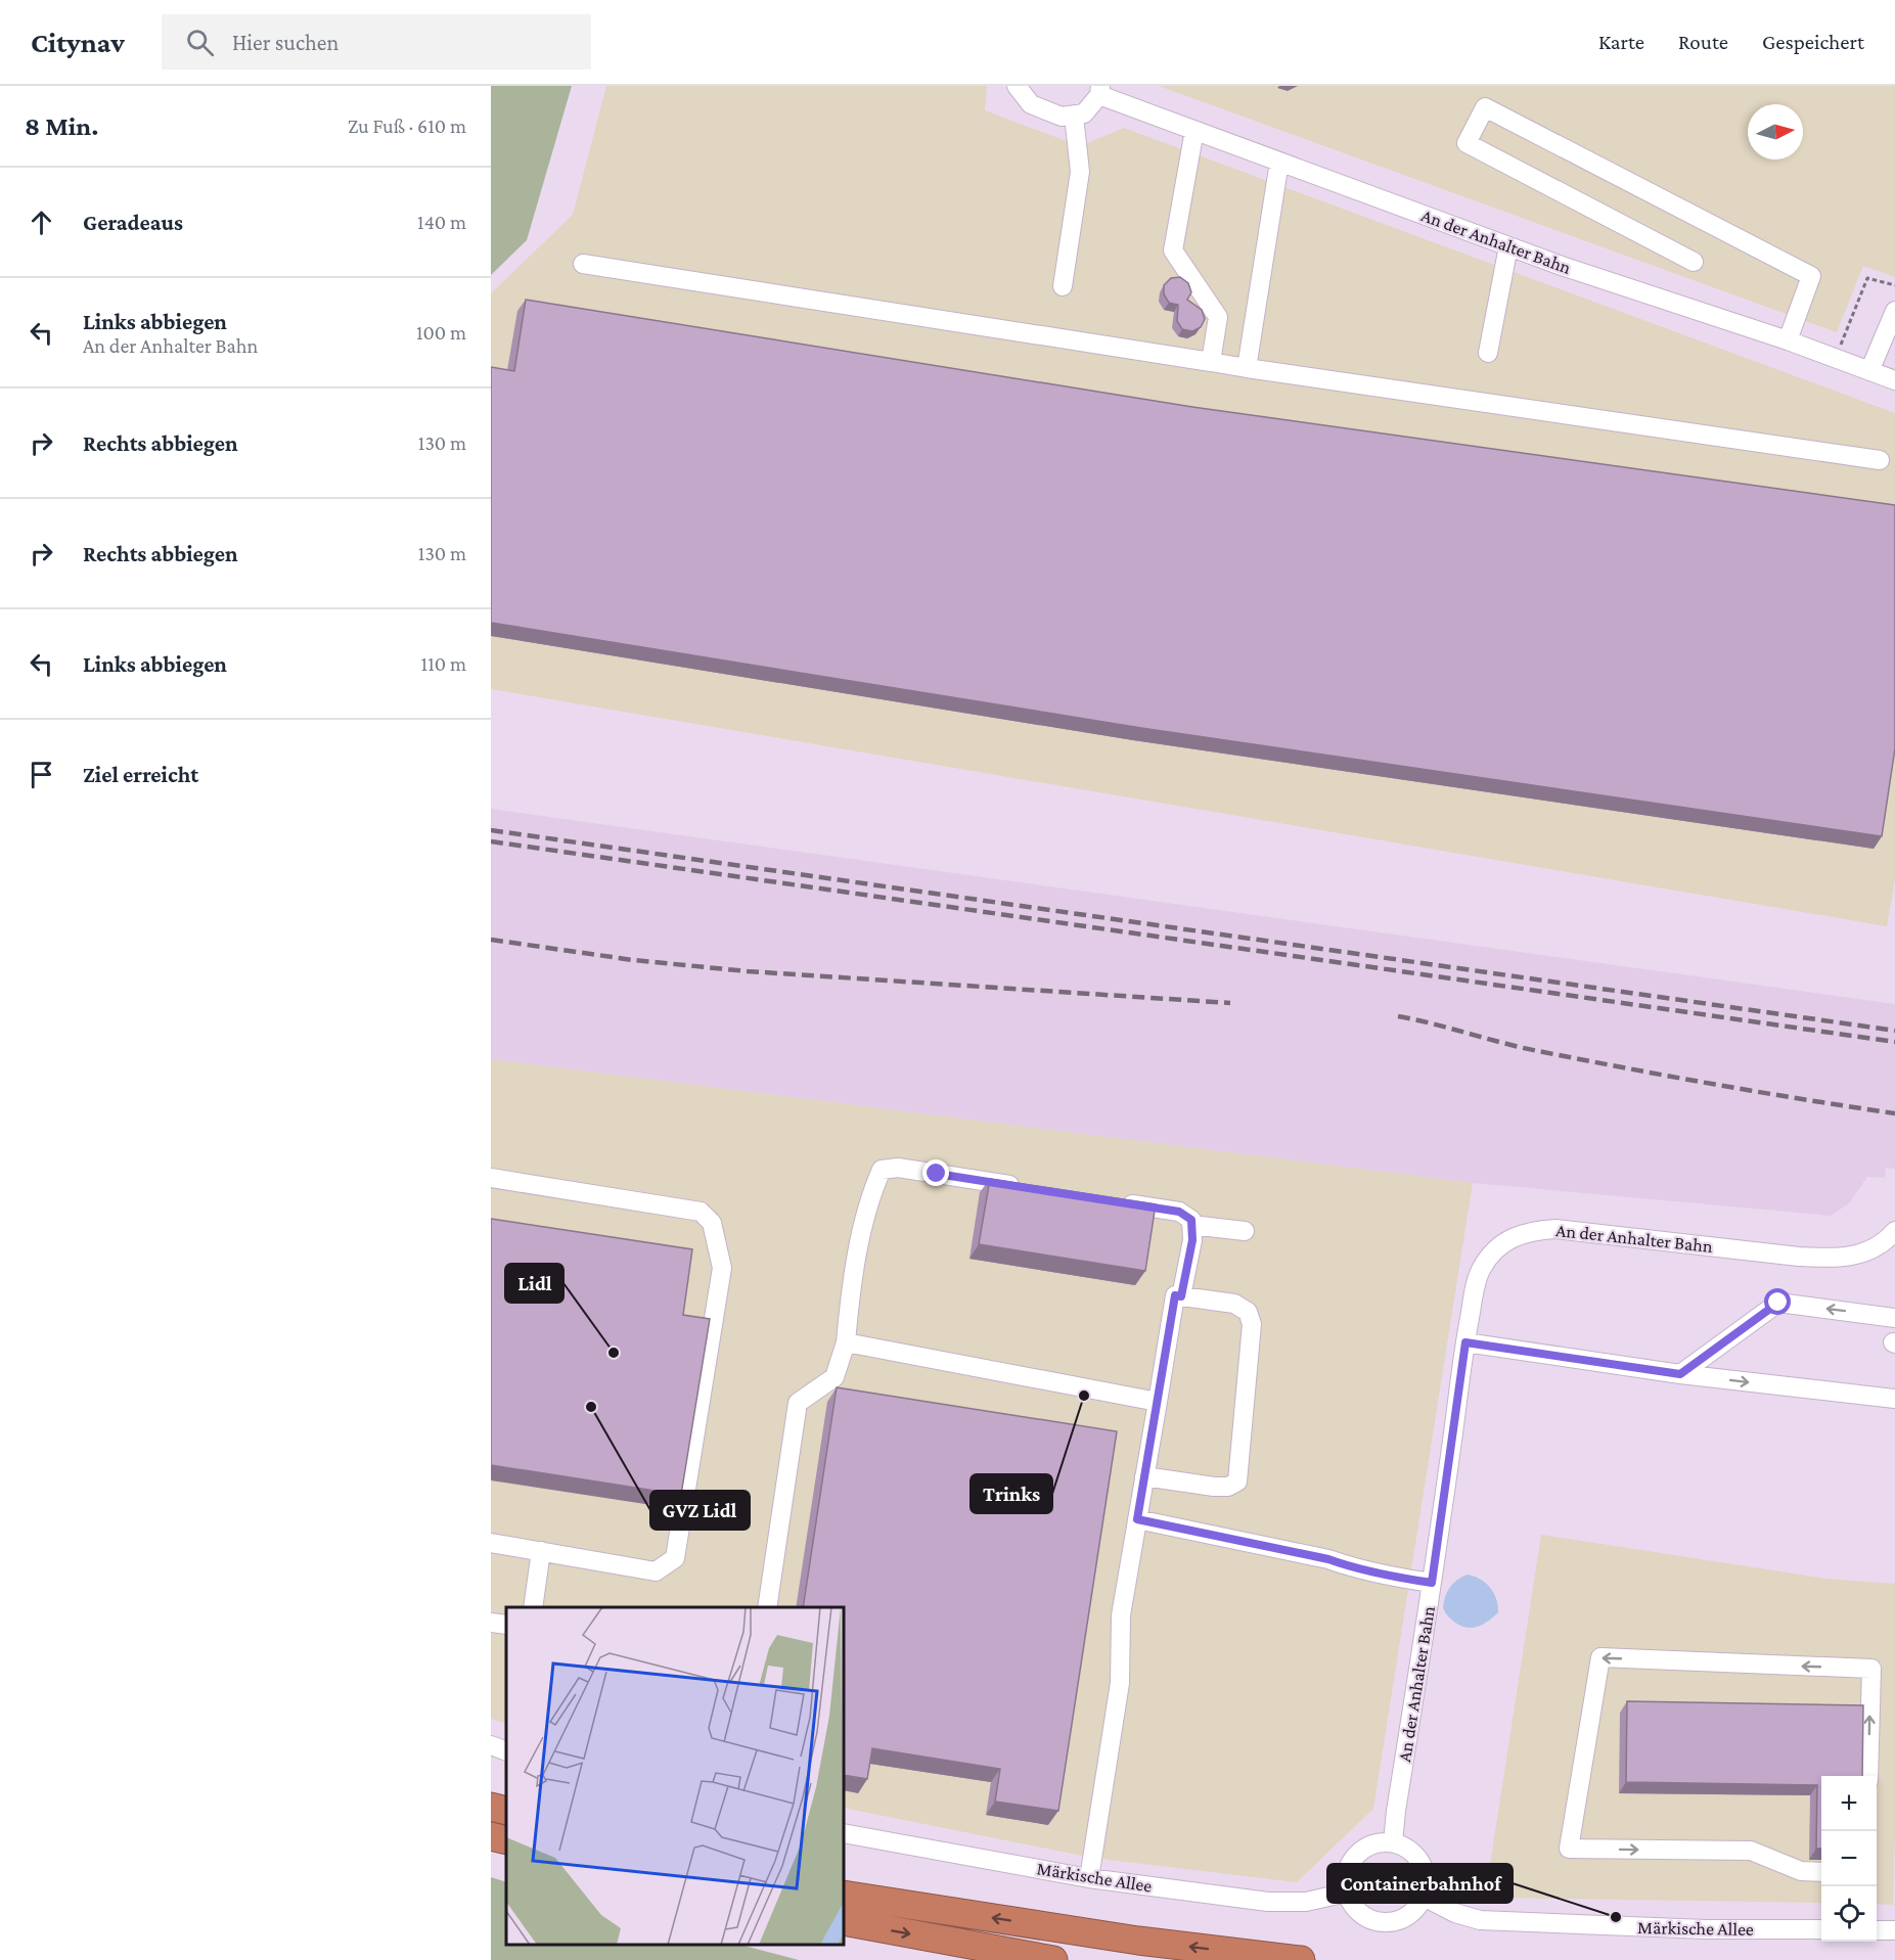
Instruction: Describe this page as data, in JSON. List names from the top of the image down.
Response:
{
  "streets": {
    "street": ["An der Anhalter Bahn", "Märkische Allee"]
  },
  "crossings": [
    ["An der Anhalter Bahn", "Märkische Allee"]
  ],
  "places": [
    "Lidl",
    "Trinks",
    "GVZ Lidl",
    "Containerbahnhof"
  ],
  "north": "right",
  "page": {
    "header": "Citynav",
    "search": "Hier suchen",
    "nav": ["Karte", "Route", "Gespeichert"],
    "heading": ["8 Min.", "Zu Fuß · 610 m"],
    "list": [
      ["Geradeaus", "140 m"],
      ["Links abbiegen", "An der Anhalter Bahn", "100 m"],
      ["Rechts abbiegen", "130 m"],
      ["Rechts abbiegen", "130 m"],
      ["Links abbiegen", "110 m"],
      "Ziel erreicht"
    ],
    "map_buttons": ["+", "−"]
  }
}
